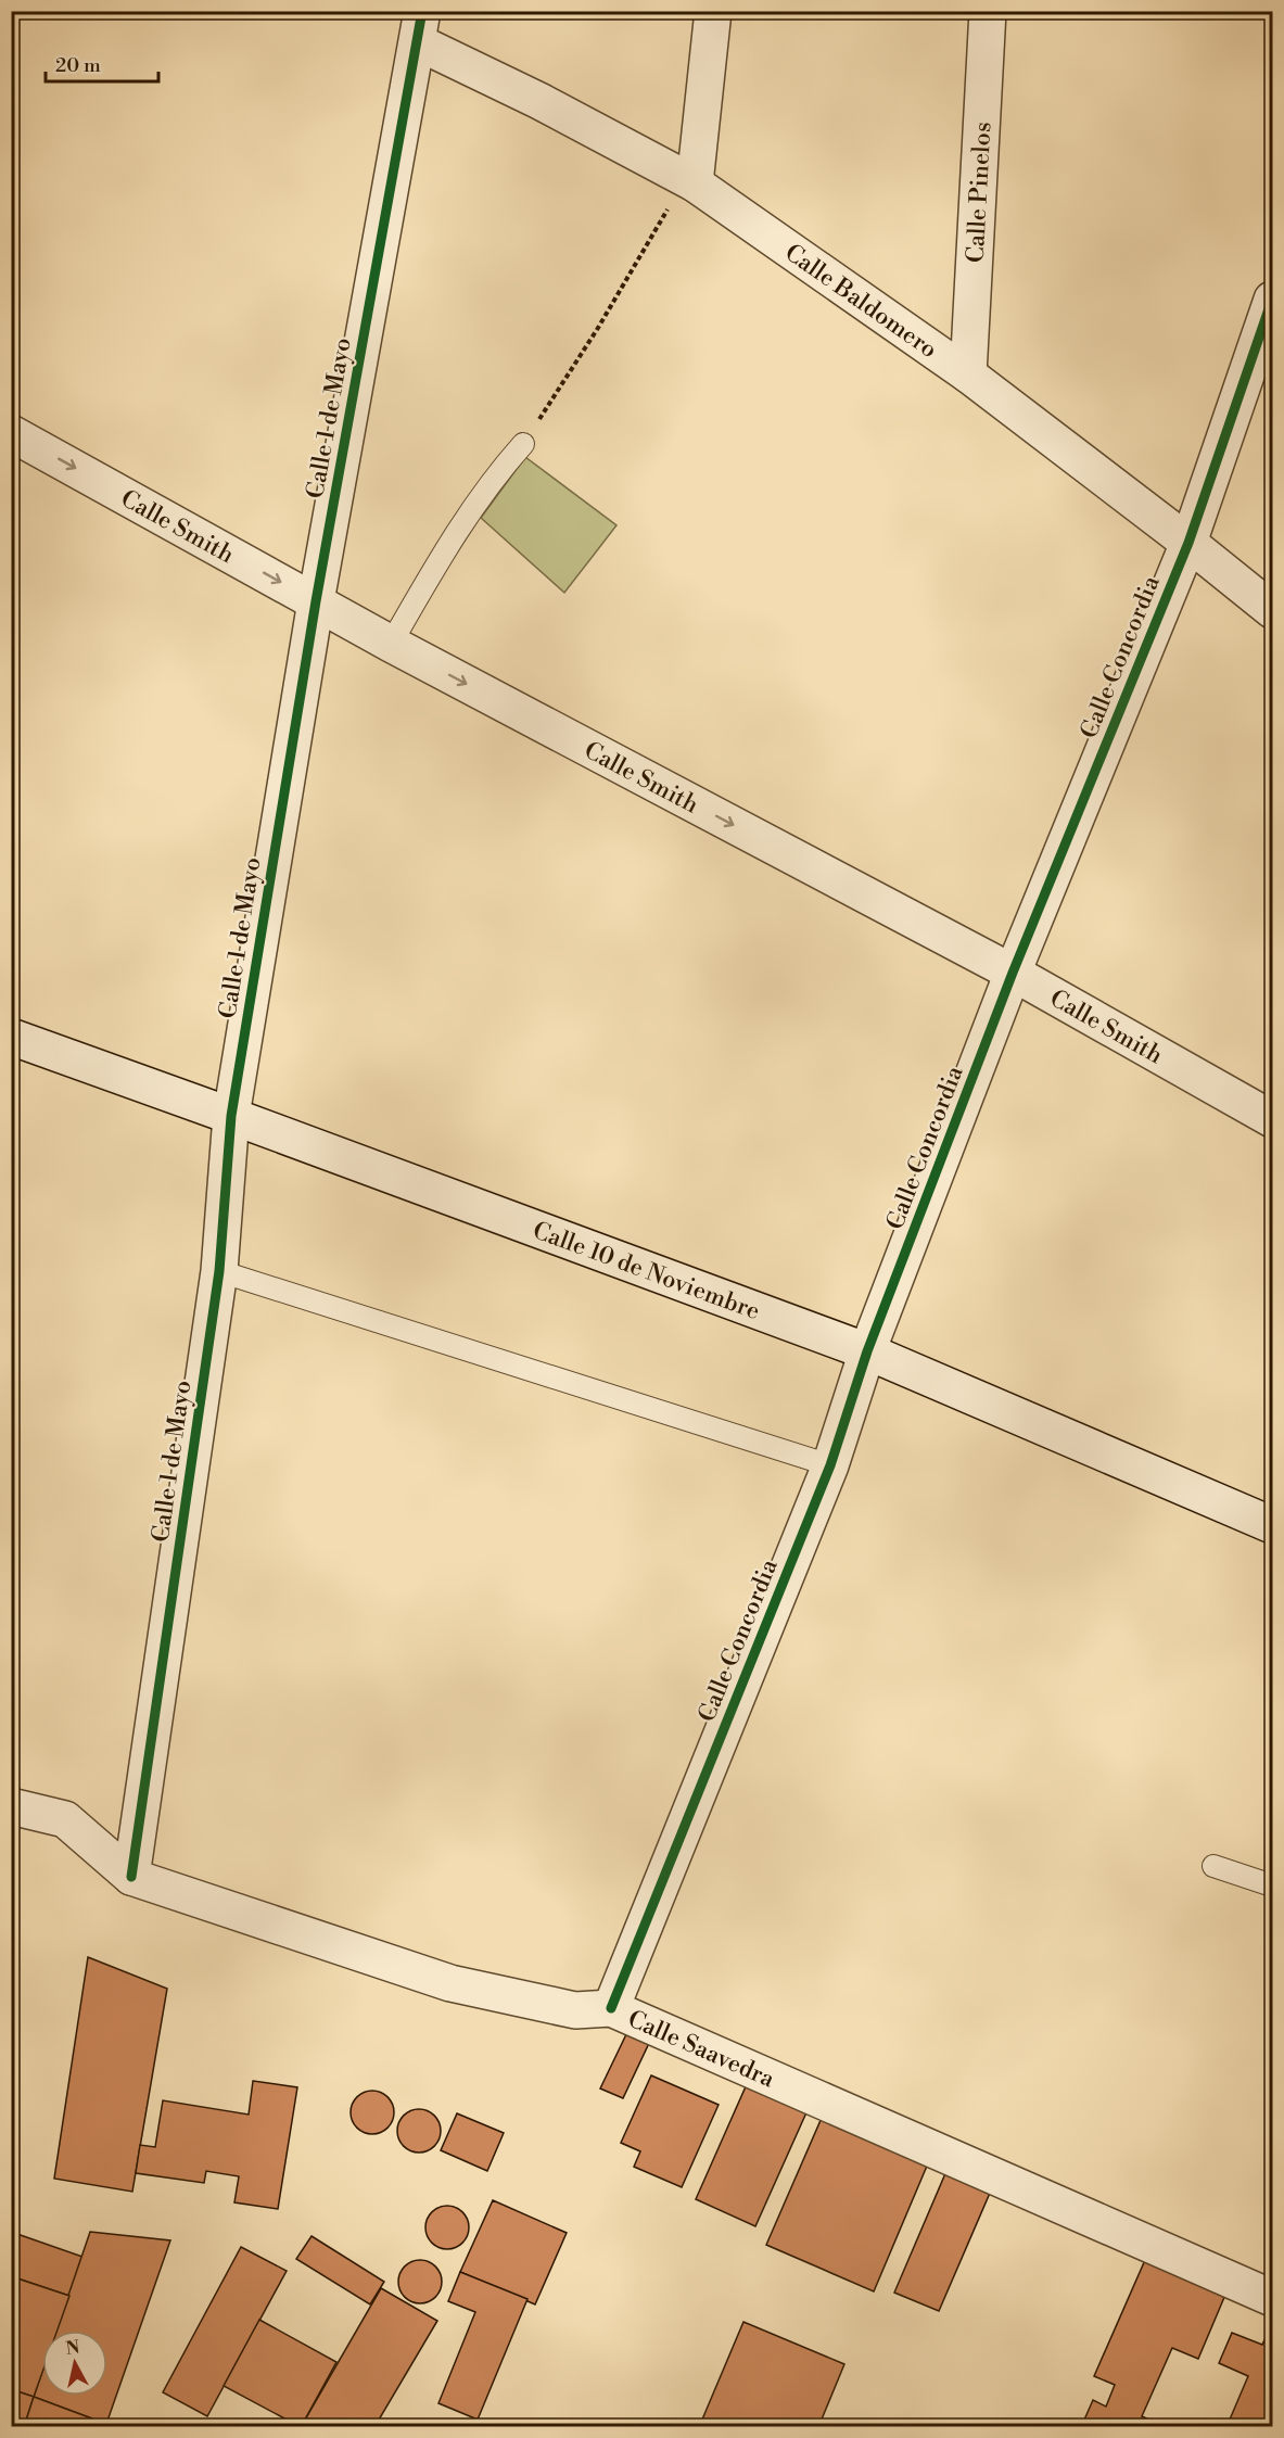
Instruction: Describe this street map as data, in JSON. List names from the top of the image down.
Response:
{
  "streets": {
    "street": [
      "Calle Pinelos",
      "Calle Baldomero",
      "Calle 1 de Mayo",
      "Calle Smith",
      "Calle Concordia",
      "Calle 10 de Noviembre",
      "Calle Saavedra"
    ]
  },
  "crossings": [
    ["Calle Pinelos", "Calle Baldomero"],
    ["Calle Baldomero", "Calle 1 de Mayo"],
    ["Calle Baldomero", "Calle Concordia"],
    ["Calle 1 de Mayo", "Calle Smith"],
    ["Calle 1 de Mayo", "Calle 10 de Noviembre"],
    ["Calle 1 de Mayo", "Calle Saavedra"],
    ["Calle Smith", "Calle Concordia"],
    ["Calle Concordia", "Calle 10 de Noviembre"],
    ["Calle Concordia", "Calle Saavedra"]
  ],
  "one_way": ["Calle Smith"],
  "scale_bar": "20 m",
  "north": "top"
}
